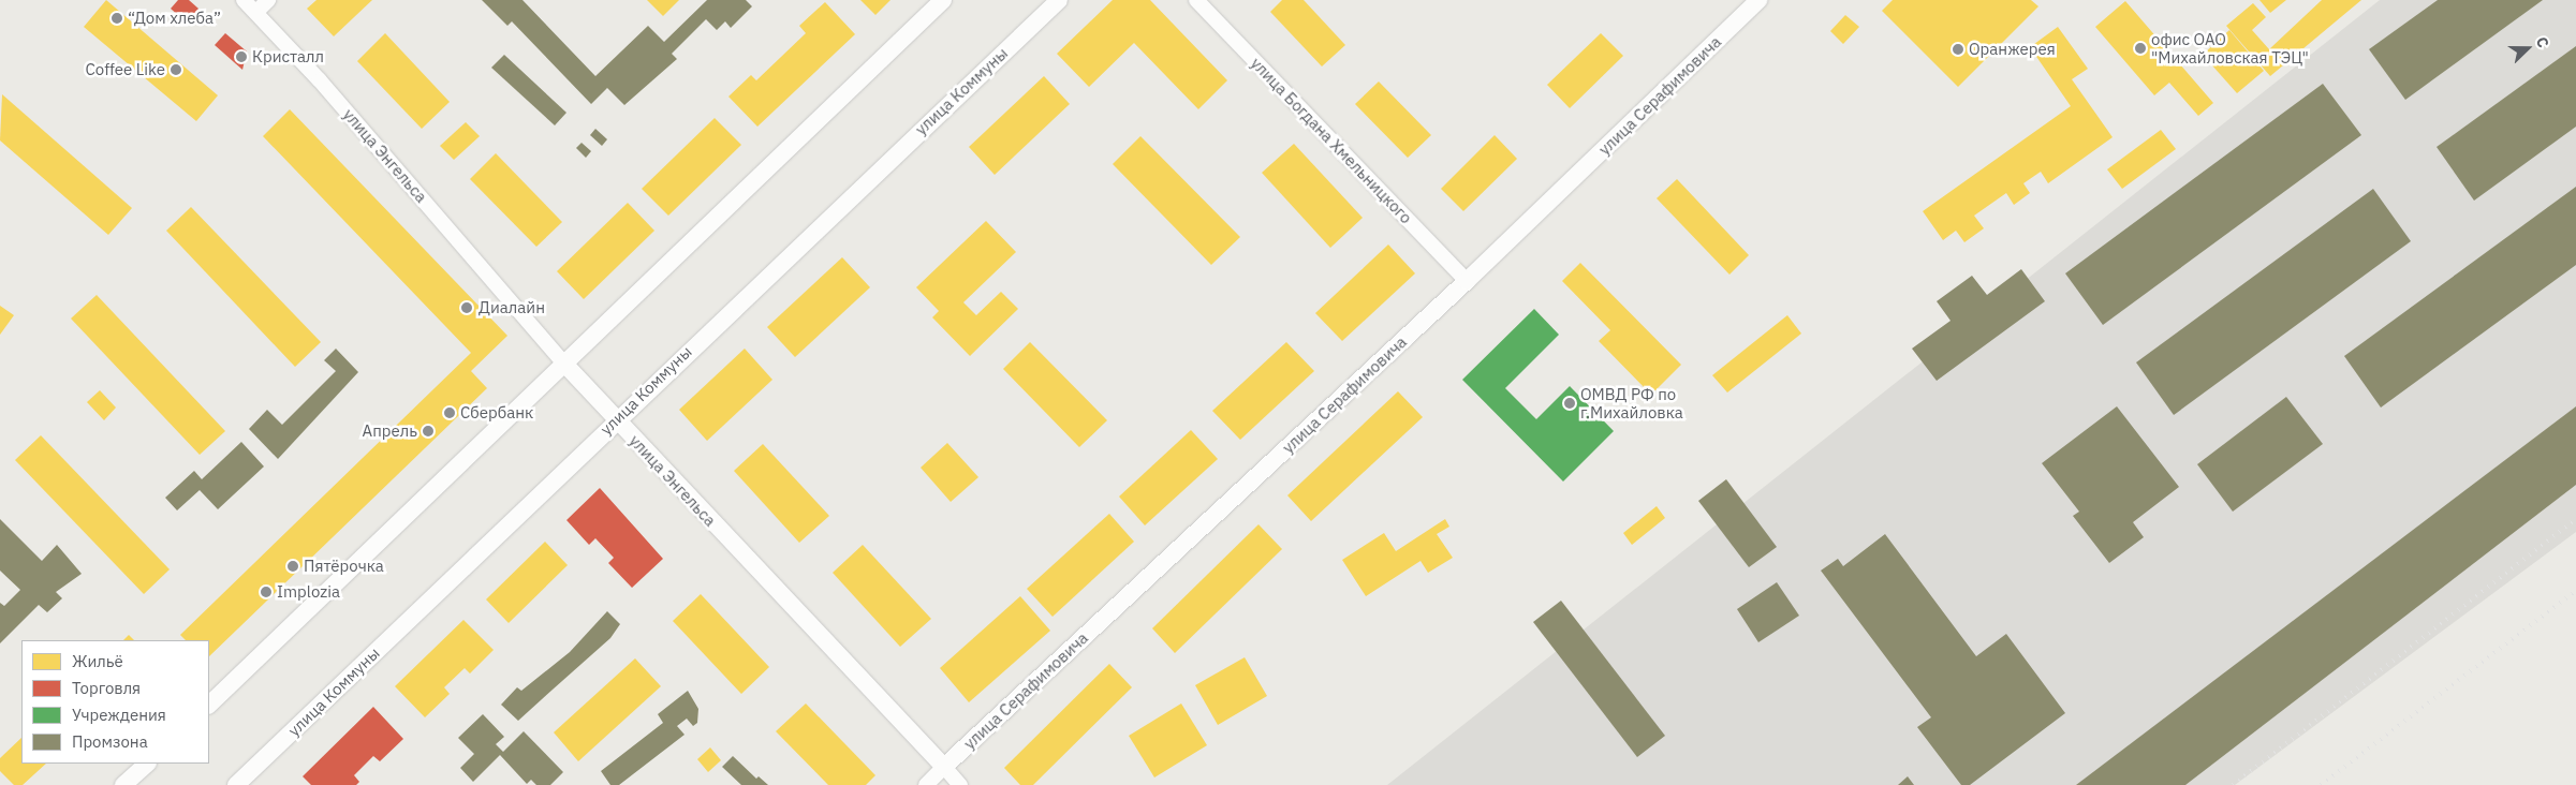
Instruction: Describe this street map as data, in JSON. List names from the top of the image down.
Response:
{
  "streets": {
    "street": [
      "улица Коммуны",
      "улица Серафимовича",
      "улица Богдана Хмельницкого",
      "улица Энгельса"
    ]
  },
  "crossings": [
    ["улица Коммуны", "улица Энгельса"],
    ["улица Серафимовича", "улица Богдана Хмельницкого"],
    ["улица Серафимовича", "улица Энгельса"]
  ],
  "places": [
    "“Дом хлеба”",
    "офис ОАО \"Михайловская ТЭЦ\"",
    "Оранжерея",
    "Кристалл",
    "Coffee Like",
    "Диалайн",
    "ОМВД РФ по г.Михайловка",
    "Сбербанк",
    "Апрель",
    "Пятёрочка",
    "Implozia"
  ],
  "legend": [
    "Жильё",
    "Торговля",
    "Учреждения",
    "Промзона"
  ],
  "north": "right"
}
